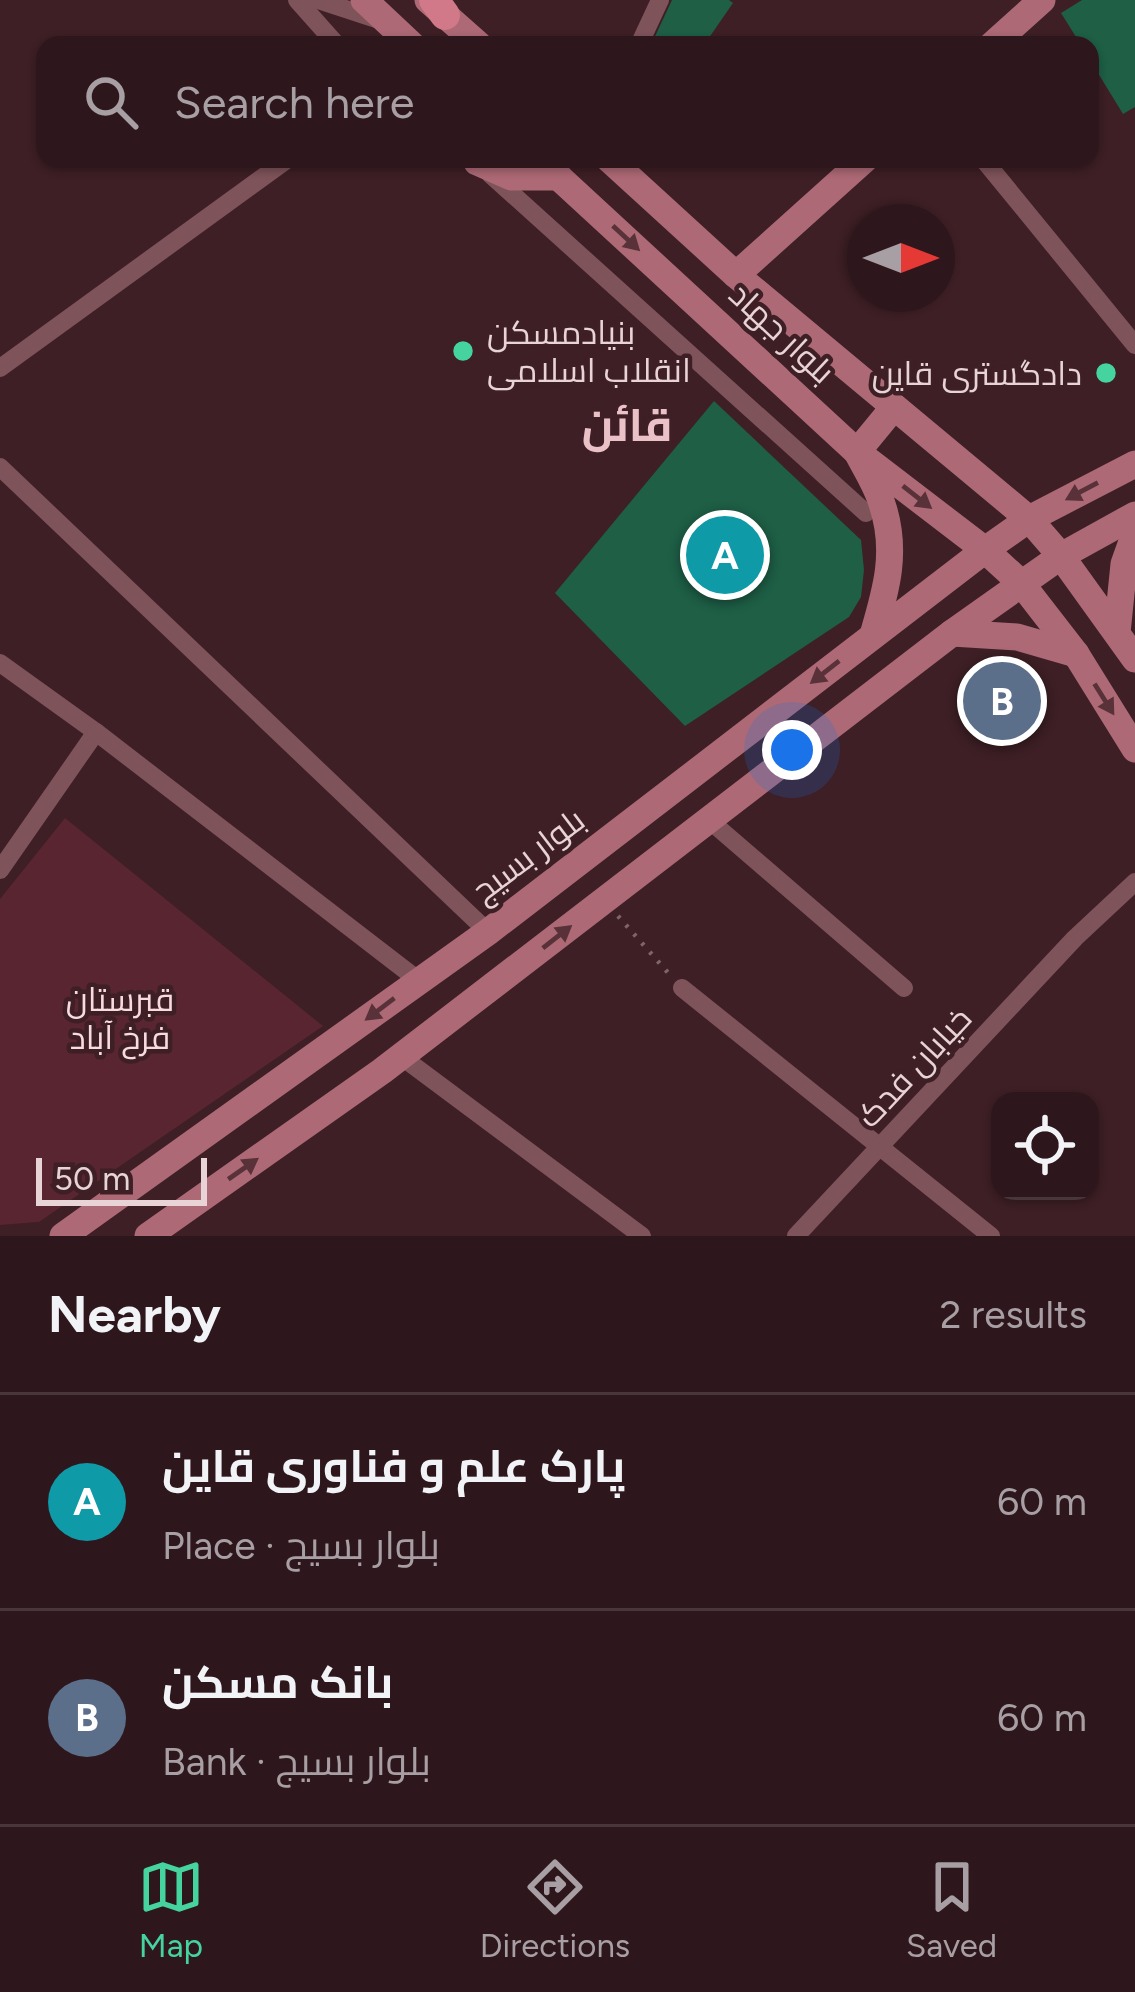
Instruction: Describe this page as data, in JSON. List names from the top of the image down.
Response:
{
  "streets": {
    "main road": ["بلوار جهاد", "بلوار بسیج"],
    "street": ["خیابان فدک"]
  },
  "crossings": [
    ["بلوار جهاد", "بلوار بسیج"]
  ],
  "districts": ["قائن"],
  "parks": ["قبرستان فرخ آباد"],
  "places": ["بنیادمسکن انقلاب اسلامی", "دادگستری قاین"],
  "scale_bar": "50 m",
  "north": "right",
  "page": {
    "search": "Search here",
    "pins": ["A", "B"],
    "scale": "50 m",
    "heading": ["Nearby", "2 results"],
    "list": [
      {
        "mark": "A",
        "name": "پارک علم و فناوری قاین",
        "note": "Place · بلوار بسیج",
        "value": "60 m"
      },
      {
        "mark": "B",
        "name": "بانک مسکن",
        "note": "Bank · بلوار بسیج",
        "value": "60 m"
      }
    ],
    "nav": ["Map", "Directions", "Saved"]
  }
}
